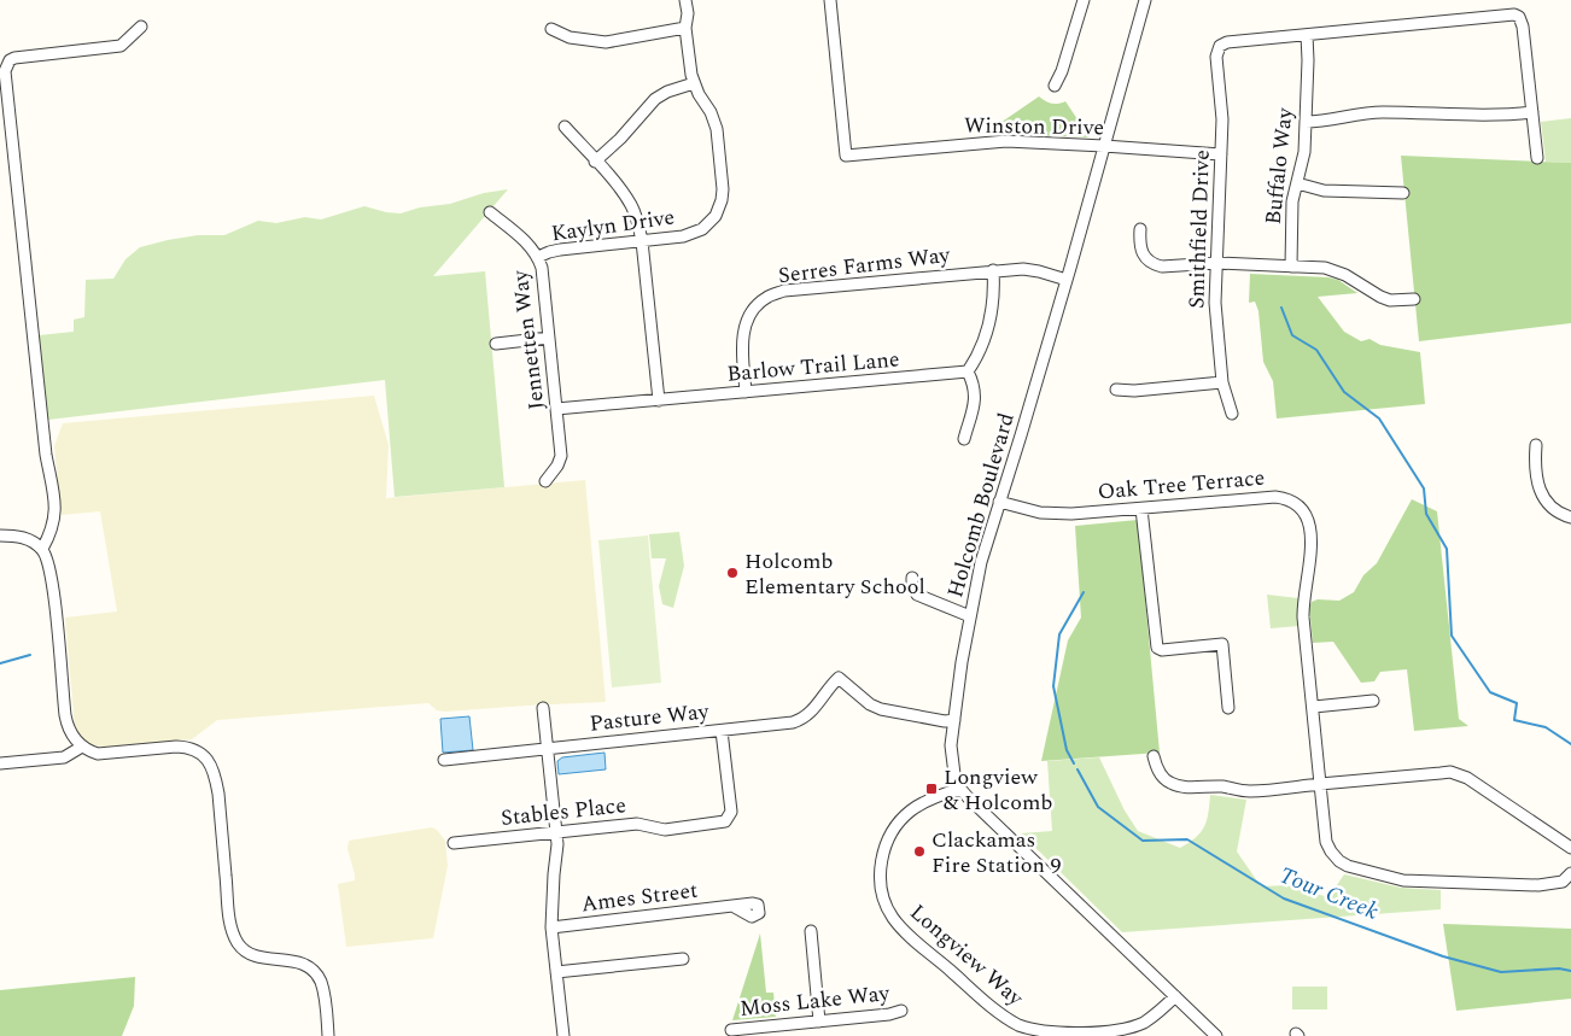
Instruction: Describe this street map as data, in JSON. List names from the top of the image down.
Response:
{
  "streets": {
    "street": [
      "Winston Drive",
      "Buffalo Way",
      "Kaylyn Drive",
      "Smithfield Drive",
      "Serres Farms Way",
      "Jennetten Way",
      "Barlow Trail Lane",
      "Oak Tree Terrace",
      "Holcomb Boulevard",
      "Pasture Way",
      "Stables Place",
      "Ames Street",
      "Longview Way",
      "Moss Lake Way"
    ]
  },
  "crossings": [
    ["Winston Drive", "Smithfield Drive"],
    ["Winston Drive", "Holcomb Boulevard"],
    ["Buffalo Way", "Smithfield Drive"],
    ["Kaylyn Drive", "Jennetten Way"],
    ["Serres Farms Way", "Barlow Trail Lane"],
    ["Serres Farms Way", "Holcomb Boulevard"],
    ["Jennetten Way", "Barlow Trail Lane"],
    ["Oak Tree Terrace", "Holcomb Boulevard"],
    ["Holcomb Boulevard", "Pasture Way"],
    ["Holcomb Boulevard", "Longview Way"],
    ["Pasture Way", "Stables Place"],
    ["Pasture Way", "Ames Street"],
    ["Stables Place", "Ames Street"]
  ],
  "water": ["Tour Creek"],
  "places": {
    "other": ["Holcomb Elementary School", "Clackamas Fire Station 9"],
    "transit": ["Longview & Holcomb"]
  }
}
